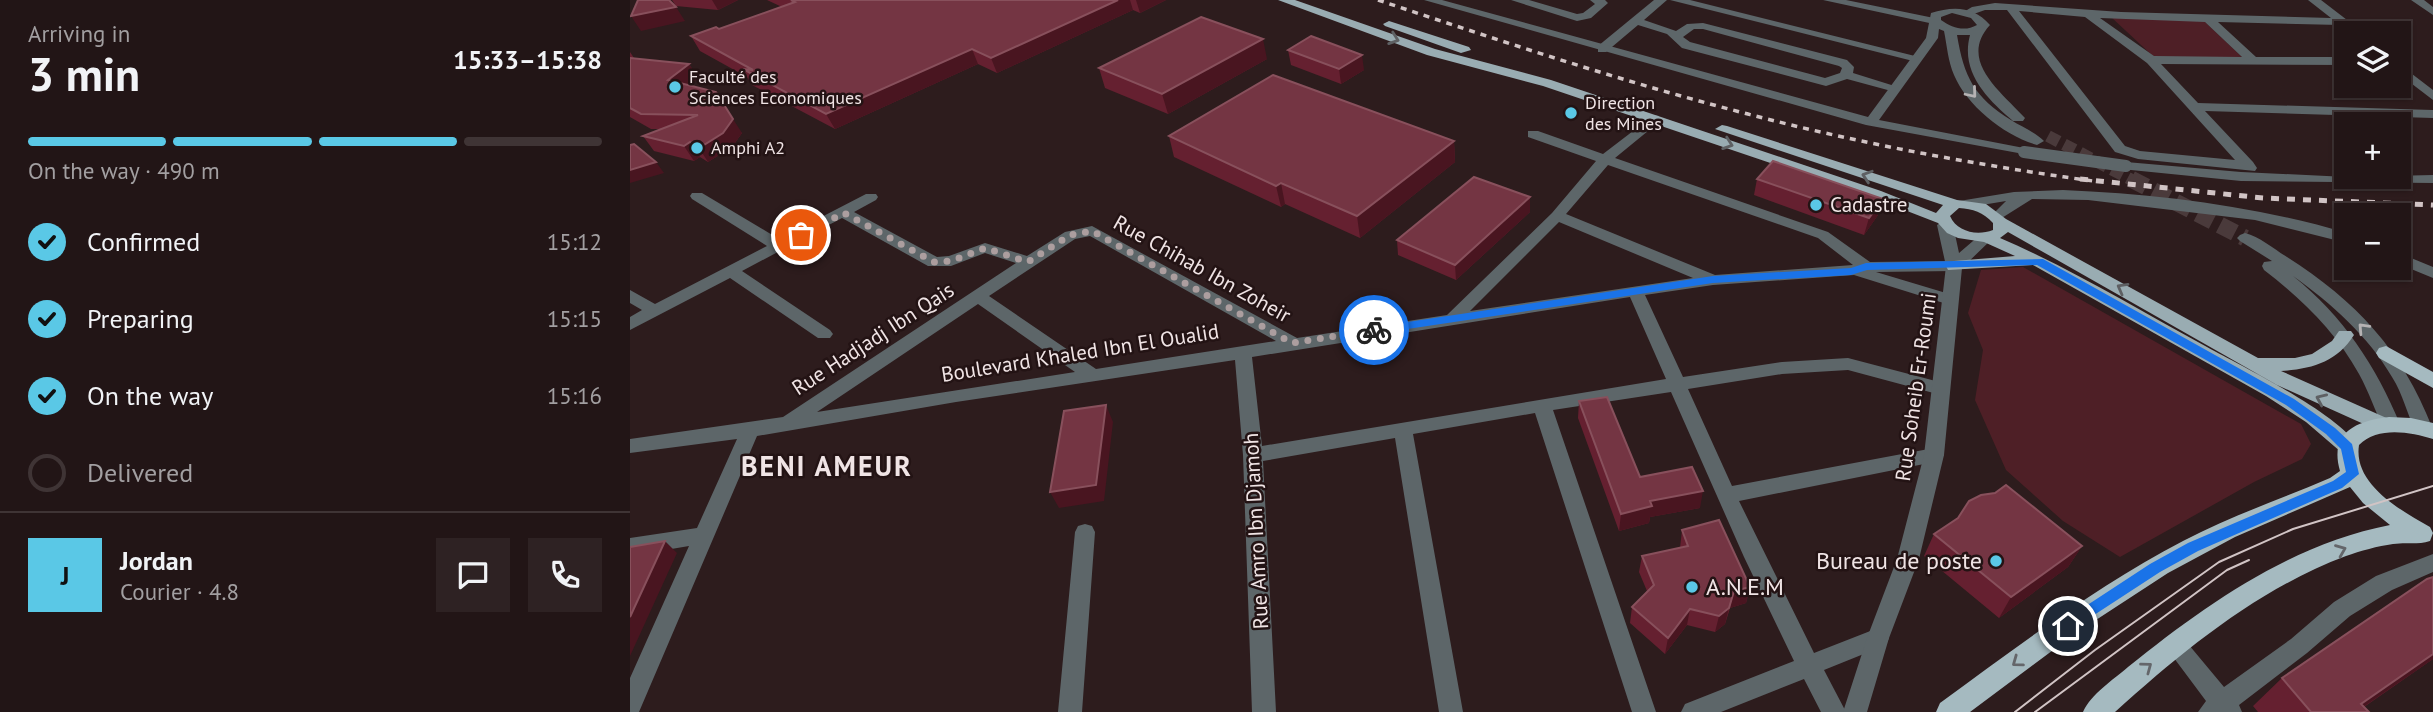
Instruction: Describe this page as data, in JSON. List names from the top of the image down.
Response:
{
  "streets": {
    "street": [
      "Rue Chihab Ibn Zoheir",
      "Rue Hadjadj Ibn Qais",
      "Boulevard Khaled Ibn El Oualid",
      "Rue Soheib Er-Roumi",
      "Rue Amro Ibn Djamoh"
    ]
  },
  "crossings": [
    ["Rue Chihab Ibn Zoheir", "Rue Hadjadj Ibn Qais"],
    ["Rue Chihab Ibn Zoheir", "Boulevard Khaled Ibn El Oualid"],
    ["Rue Hadjadj Ibn Qais", "Boulevard Khaled Ibn El Oualid"],
    ["Boulevard Khaled Ibn El Oualid", "Rue Soheib Er-Roumi"],
    ["Boulevard Khaled Ibn El Oualid", "Rue Amro Ibn Djamoh"]
  ],
  "districts": ["BENI AMEUR"],
  "places": [
    "Faculté des Sciences Economiques",
    "Direction des Mines",
    "Amphi A2",
    "Cadastre",
    "Bureau de poste",
    "A.N.E.M"
  ],
  "page": {
    "heading": ["3 min", "Arriving in", "15:33–15:38"],
    "panel": ["Jordan", "Courier · 4.8"],
    "map_buttons": ["+", "−"],
    "bar": "On the way · 490 m",
    "list": [
      ["Confirmed", "15:12"],
      ["Preparing", "15:15"],
      ["On the way", "15:16"],
      "Delivered"
    ],
    "round": "J"
  }
}
